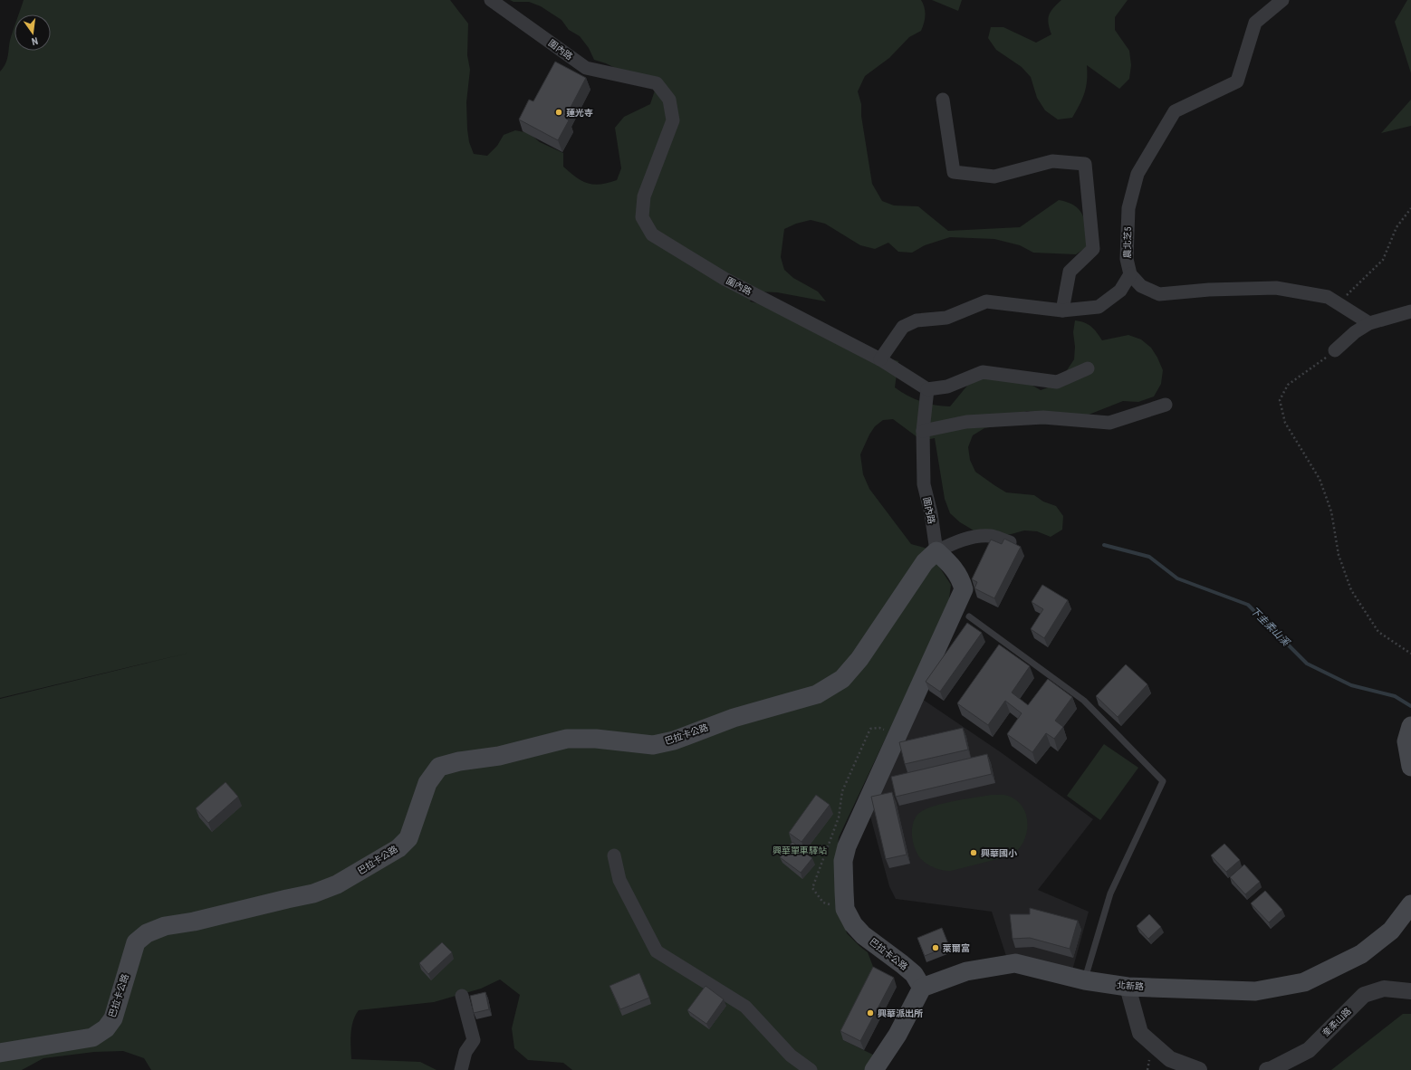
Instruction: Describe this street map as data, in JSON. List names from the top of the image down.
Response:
{
  "streets": {
    "main road": ["巴拉卡公路", "北新路"],
    "street": ["圍內路", "農北芝5", "奎柔山路"]
  },
  "crossings": [
    ["圍內路", "巴拉卡公路"],
    ["巴拉卡公路", "北新路"]
  ],
  "water": ["下圭柔山溪"],
  "parks": ["興華單車驛站"],
  "places": [
    "蓮光寺",
    "興華國小",
    "萊爾富",
    "興華派出所"
  ],
  "north": "bottom"
}
